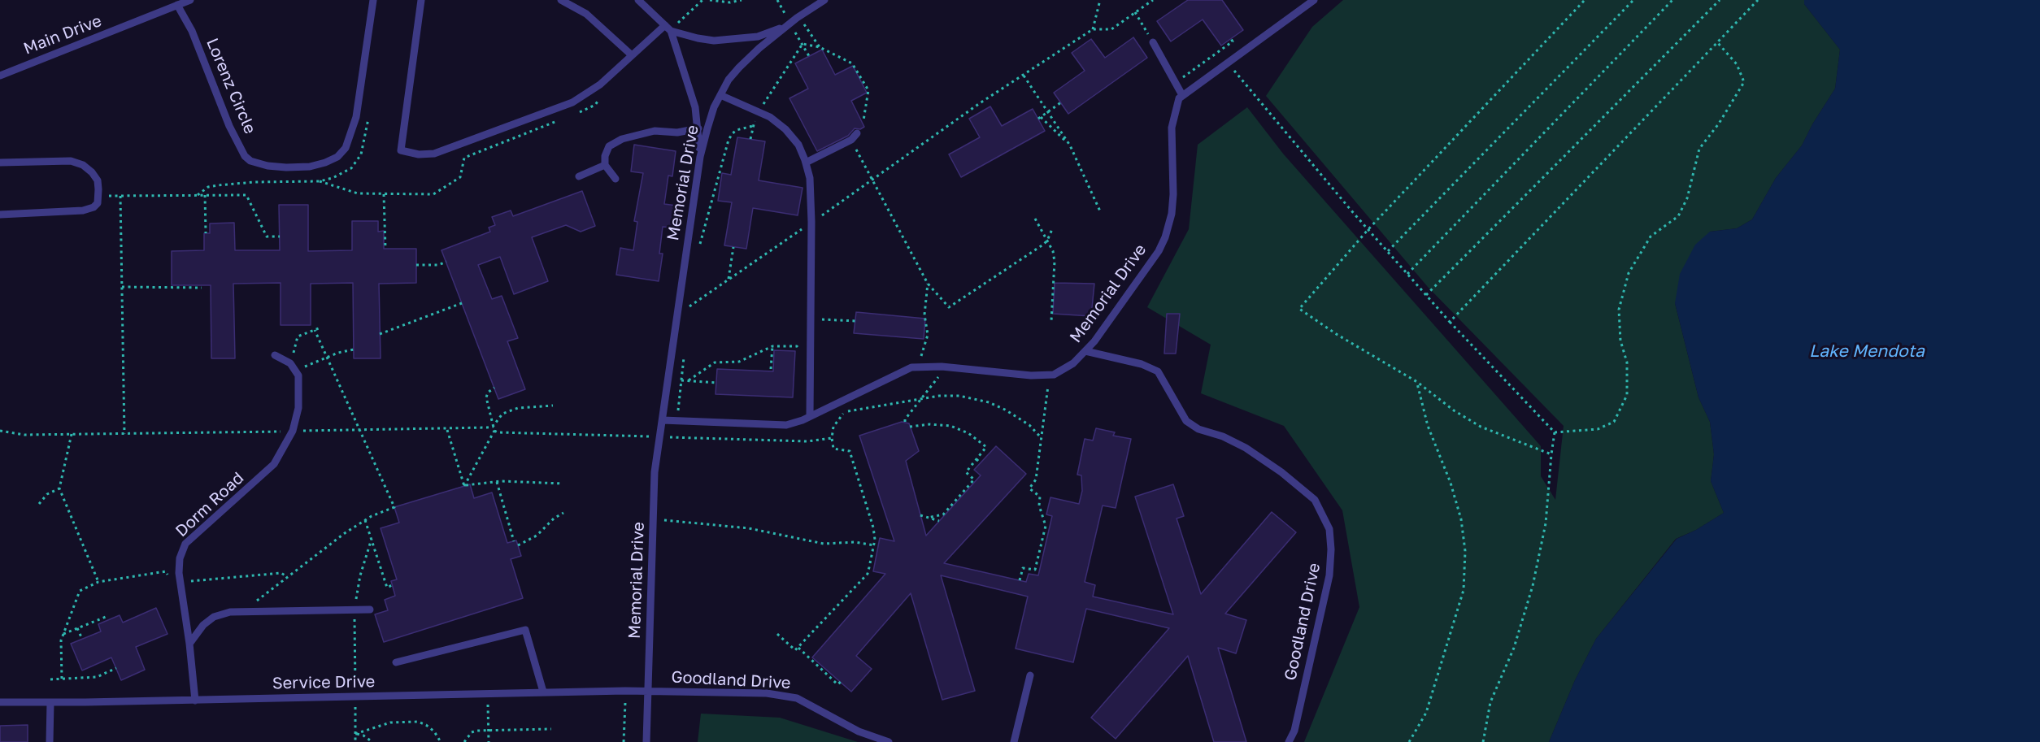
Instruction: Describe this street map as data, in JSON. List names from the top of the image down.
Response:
{
  "streets": {
    "lane": [
      "Main Drive",
      "Lorenz Circle",
      "Memorial Drive",
      "Dorm Road",
      "Goodland Drive",
      "Service Drive"
    ]
  },
  "crossings": [
    ["Main Drive", "Lorenz Circle"],
    ["Memorial Drive", "Goodland Drive"],
    ["Memorial Drive", "Service Drive"],
    ["Dorm Road", "Service Drive"],
    ["Goodland Drive", "Service Drive"]
  ],
  "water": ["Lake Mendota"]
}
